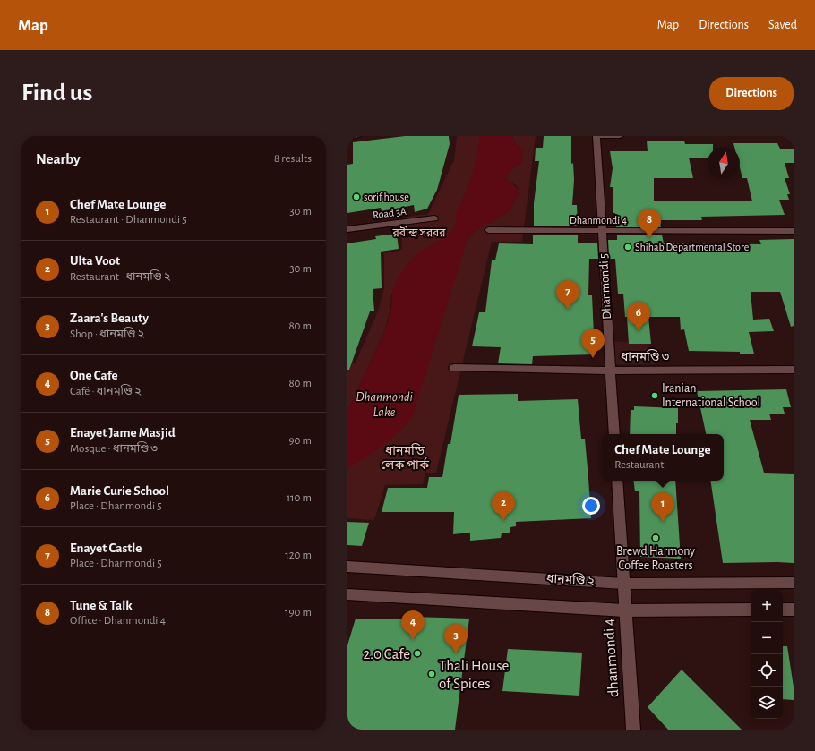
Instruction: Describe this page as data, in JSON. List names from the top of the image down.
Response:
{
  "streets": {
    "street": [
      "Road 3A",
      "Dhanmondi 4",
      "Dhanmondi 5",
      "ধানমণ্ডি ৩",
      "ধানমণ্ডি ২",
      "dhanmondi 4"
    ]
  },
  "crossings": [
    ["Dhanmondi 4", "Dhanmondi 5"],
    ["Dhanmondi 5", "ধানমণ্ডি ৩"],
    ["ধানমণ্ডি ২", "dhanmondi 4"]
  ],
  "water": ["Dhanmondi Lake"],
  "parks": ["রবীন্দ্র সরবর", "ধানমন্ডি লেক পার্ক"],
  "places": [
    "sorif house",
    "Shihab Departmental Store",
    "Iranian International School",
    "Brewd Harmony Coffee Roasters",
    "2.0 Cafe",
    "Thali House of Spices"
  ],
  "north": "top",
  "page": {
    "header": "Map",
    "nav": ["Map", "Directions", "Saved"],
    "buttons": "Directions",
    "title": "Find us",
    "heading": ["Nearby", "8 results"],
    "list": [
      {
        "mark": "1",
        "name": "Chef Mate Lounge",
        "note": "Restaurant · Dhanmondi 5",
        "value": "30 m"
      },
      {
        "mark": "2",
        "name": "Ulta Voot",
        "note": "Restaurant · ধানমণ্ডি ২",
        "value": "30 m"
      },
      {
        "mark": "3",
        "name": "Zaara's Beauty",
        "note": "Shop · ধানমণ্ডি ২",
        "value": "80 m"
      },
      {
        "mark": "4",
        "name": "One Cafe",
        "note": "Café · ধানমণ্ডি ২",
        "value": "80 m"
      },
      {
        "mark": "5",
        "name": "Enayet Jame Masjid",
        "note": "Mosque · ধানমণ্ডি ৩",
        "value": "90 m"
      },
      {
        "mark": "6",
        "name": "Marie Curie School",
        "note": "Place · Dhanmondi 5",
        "value": "110 m"
      },
      {
        "mark": "7",
        "name": "Enayet Castle",
        "note": "Place · Dhanmondi 5",
        "value": "120 m"
      },
      {
        "mark": "8",
        "name": "Tune & Talk",
        "note": "Office · Dhanmondi 4",
        "value": "190 m"
      }
    ],
    "pins": [
      "8",
      "7",
      "6",
      "5",
      "2",
      "1",
      "4",
      "3"
    ],
    "popup": ["Chef Mate Lounge", "Restaurant"],
    "map_buttons": ["+", "−"]
  }
}
